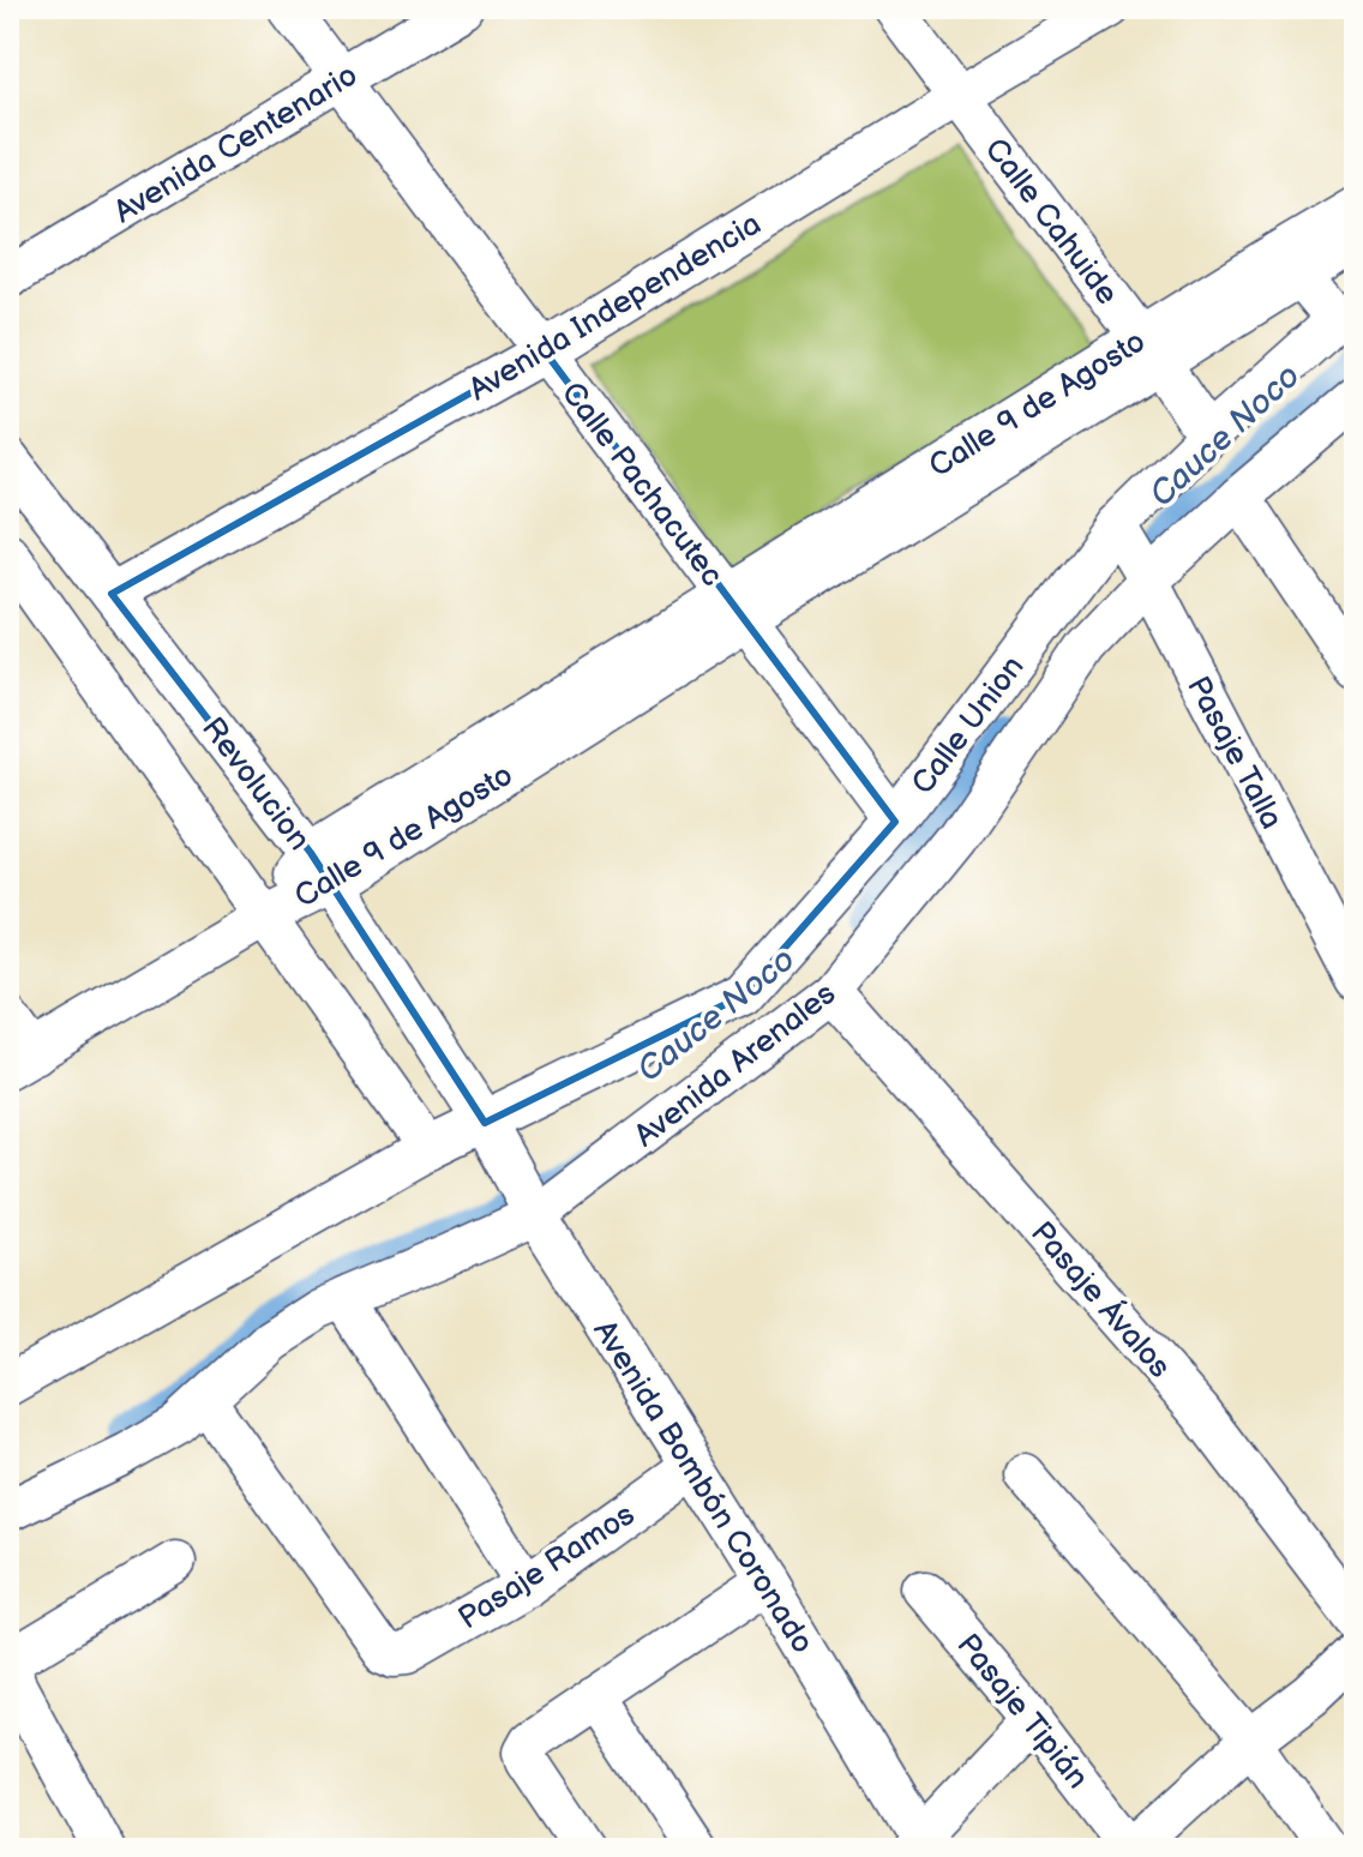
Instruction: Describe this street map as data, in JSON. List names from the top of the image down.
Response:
{
  "streets": {
    "street": [
      "Avenida Centenario",
      "Calle Cahuide",
      "Avenida Independencia",
      "Calle 9 de Agosto",
      "Calle Pachacutec",
      "Calle Union",
      "Pasaje Talla",
      "Revolucion",
      "Avenida Arenales",
      "Pasaje Ávalos",
      "Avenida Bombón Coronado",
      "Pasaje Ramos",
      "Pasaje Tipián"
    ]
  },
  "crossings": [
    ["Avenida Centenario", "Calle Pachacutec"],
    ["Calle Cahuide", "Avenida Independencia"],
    ["Calle Cahuide", "Calle 9 de Agosto"],
    ["Calle Cahuide", "Calle Union"],
    ["Avenida Independencia", "Calle Pachacutec"],
    ["Avenida Independencia", "Revolucion"],
    ["Calle 9 de Agosto", "Calle Pachacutec"],
    ["Calle 9 de Agosto", "Calle Union"],
    ["Calle 9 de Agosto", "Revolucion"],
    ["Calle Pachacutec", "Calle Union"],
    ["Calle Union", "Pasaje Talla"],
    ["Calle Union", "Revolucion"],
    ["Calle Union", "Avenida Arenales"],
    ["Calle Union", "Avenida Bombón Coronado"],
    ["Pasaje Talla", "Avenida Arenales"],
    ["Revolucion", "Avenida Bombón Coronado"],
    ["Avenida Arenales", "Pasaje Ávalos"],
    ["Avenida Arenales", "Avenida Bombón Coronado"],
    ["Avenida Arenales", "Pasaje Ramos"],
    ["Avenida Bombón Coronado", "Pasaje Ramos"]
  ],
  "water": ["Cauce Noco"]
}
